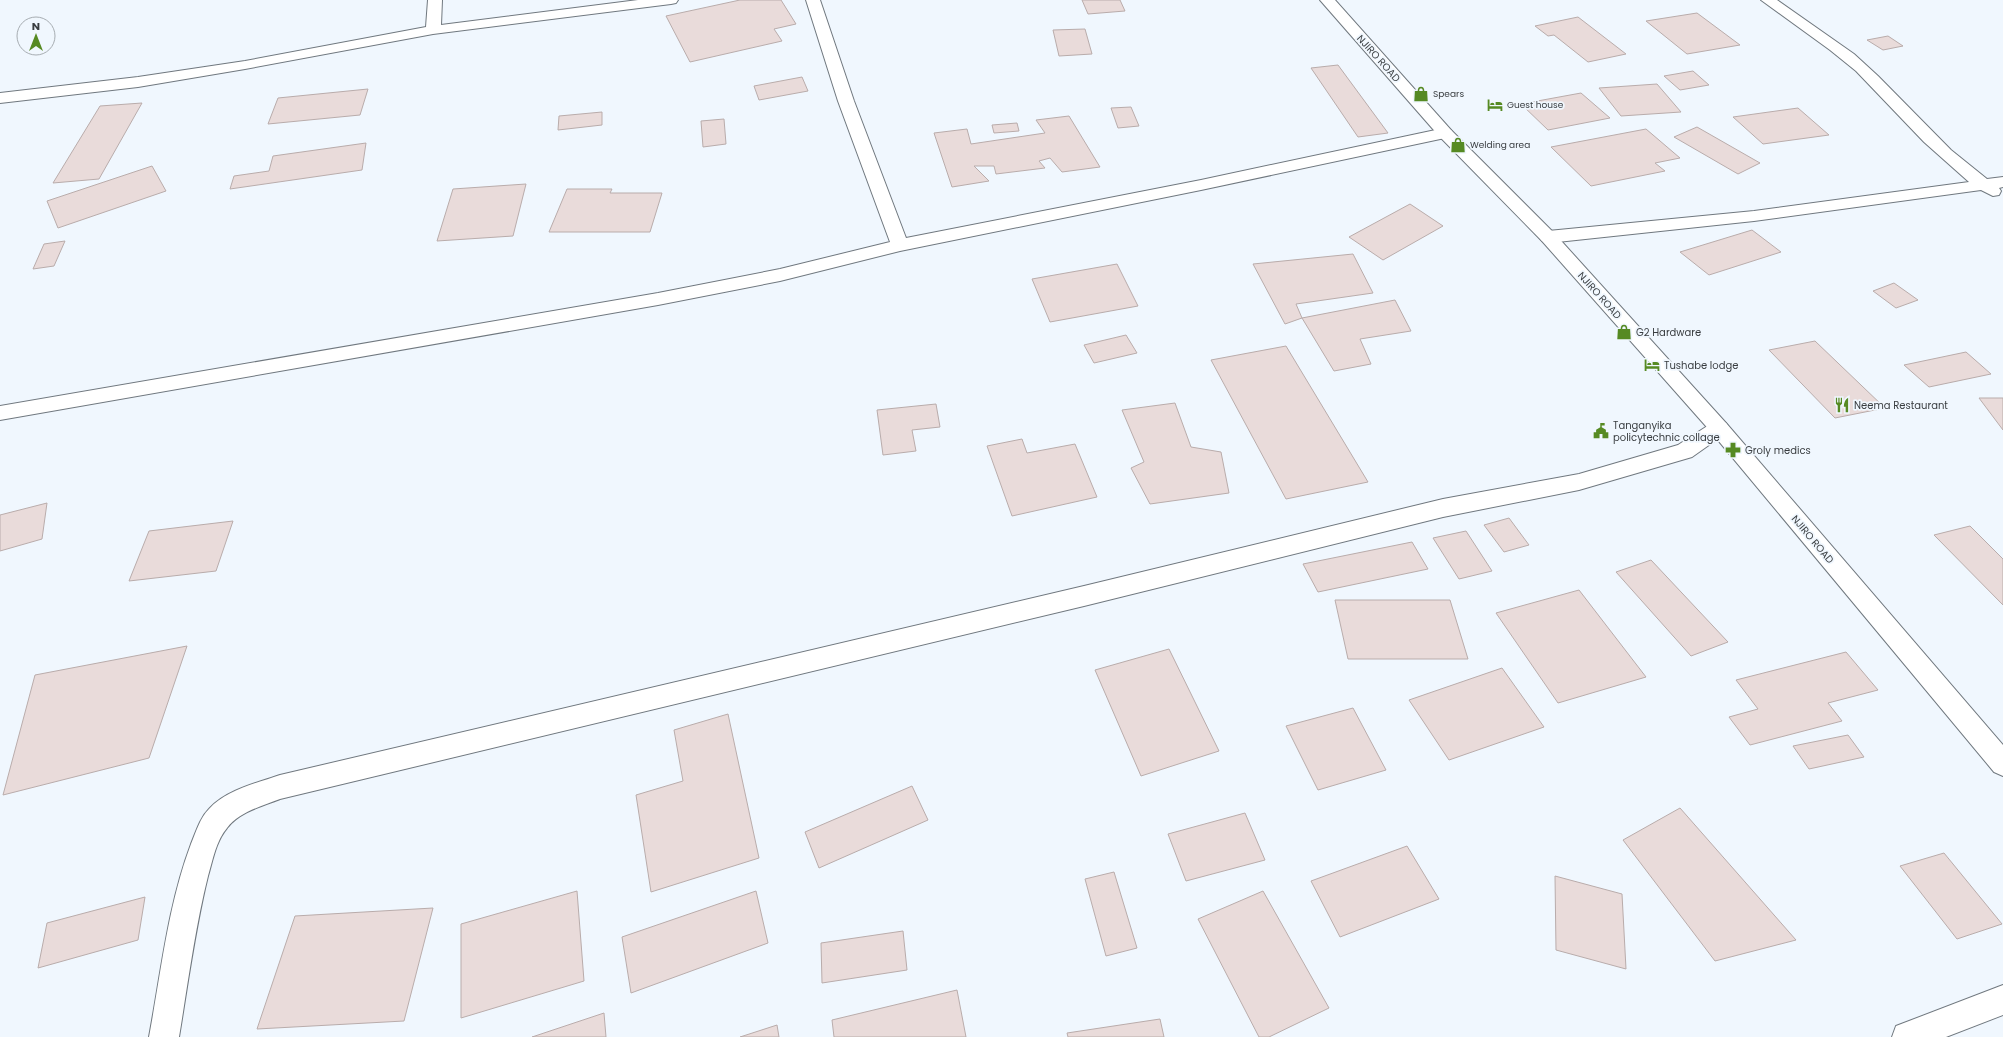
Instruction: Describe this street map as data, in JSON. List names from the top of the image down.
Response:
{
  "streets": {
    "street": ["NJIRO ROAD"]
  },
  "places": {
    "shop": ["Spears", "Welding area", "G2 Hardware"],
    "hotel": ["Guest house", "Tushabe lodge"],
    "restaurant": ["Neema Restaurant"],
    "public building": ["Tanganyika policytechnic collage"],
    "pharmacy": ["Groly medics"]
  },
  "north": "top"
}
